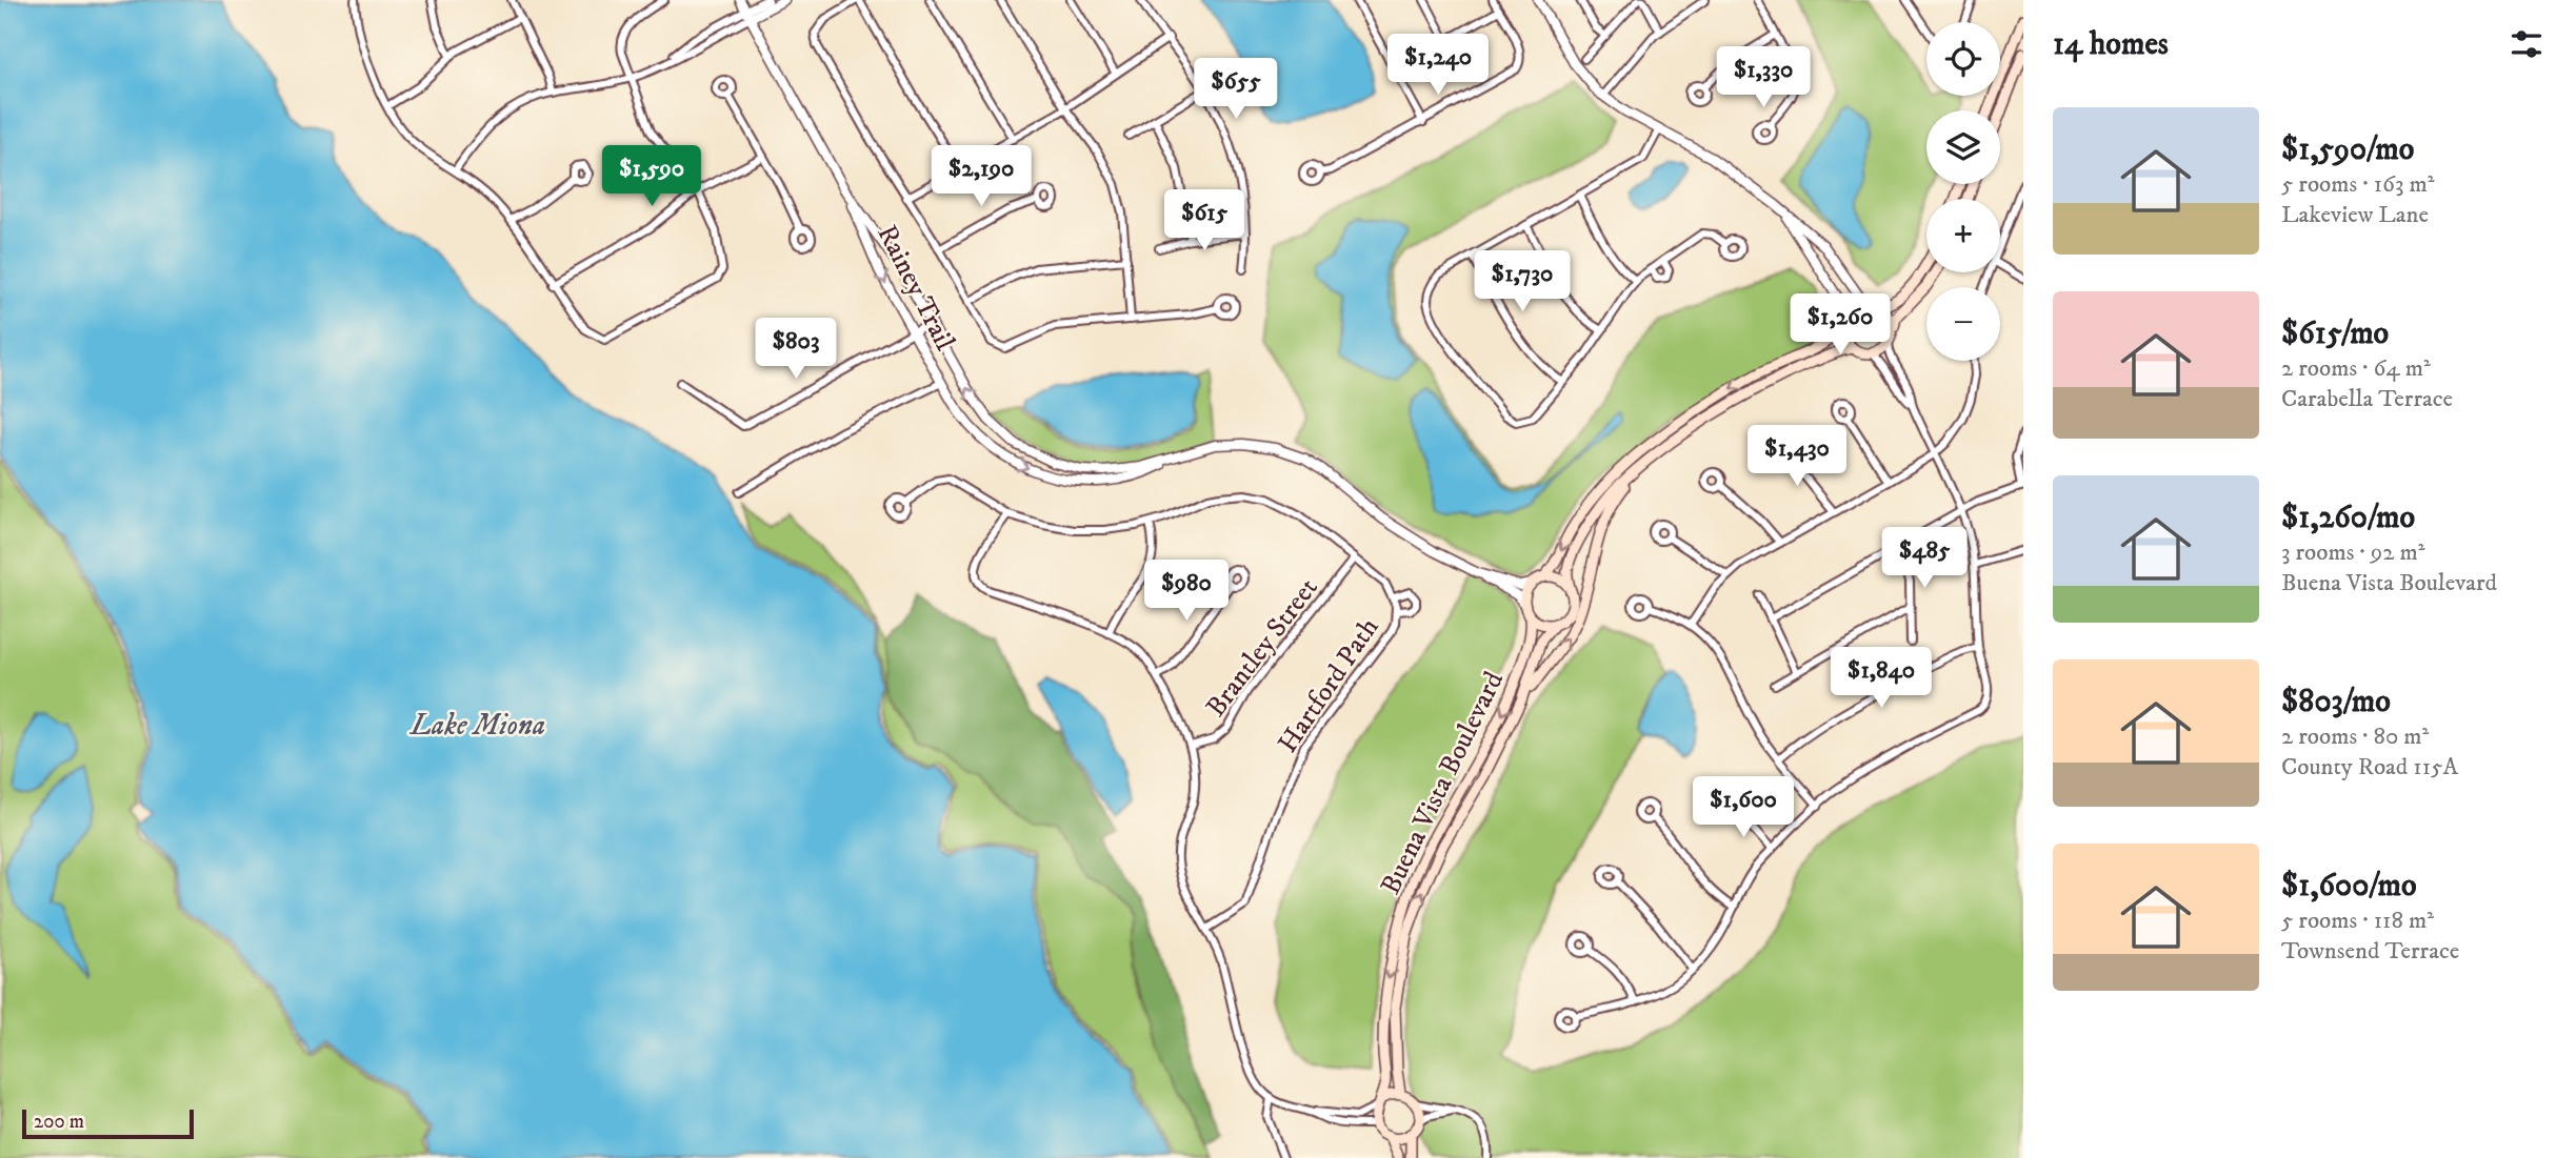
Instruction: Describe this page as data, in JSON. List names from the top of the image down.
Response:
{
  "streets": {
    "main road": ["Buena Vista Boulevard"],
    "street": ["Rainey Trail", "Brantley Street", "Hartford Path"]
  },
  "crossings": [
    ["Rainey Trail", "Buena Vista Boulevard"],
    ["Brantley Street", "Hartford Path"]
  ],
  "water": ["Lake Miona"],
  "scale_bar": "200 m",
  "page": {
    "heading": "14 homes",
    "map_buttons": ["+", "−"],
    "price": [
      "$1,240",
      "$1,330",
      "$655",
      "$1,590",
      "$2,190",
      "$615",
      "$1,730",
      "$1,260",
      "$803",
      "$1,430",
      "$485",
      "$980",
      "$1,840",
      "$1,600"
    ],
    "list": [
      {
        "name": "$1,590/mo",
        "note": "5 rooms · 163 m² · Lakeview Lane"
      },
      {
        "name": "$615/mo",
        "note": "2 rooms · 64 m² · Carabella Terrace"
      },
      {
        "name": "$1,260/mo",
        "note": "3 rooms · 92 m² · Buena Vista Boulevard"
      },
      {
        "name": "$803/mo",
        "note": "2 rooms · 80 m² · County Road 115A"
      },
      {
        "name": "$1,600/mo",
        "note": "5 rooms · 118 m² · Townsend Terrace"
      }
    ],
    "scale": "200 m"
  }
}
